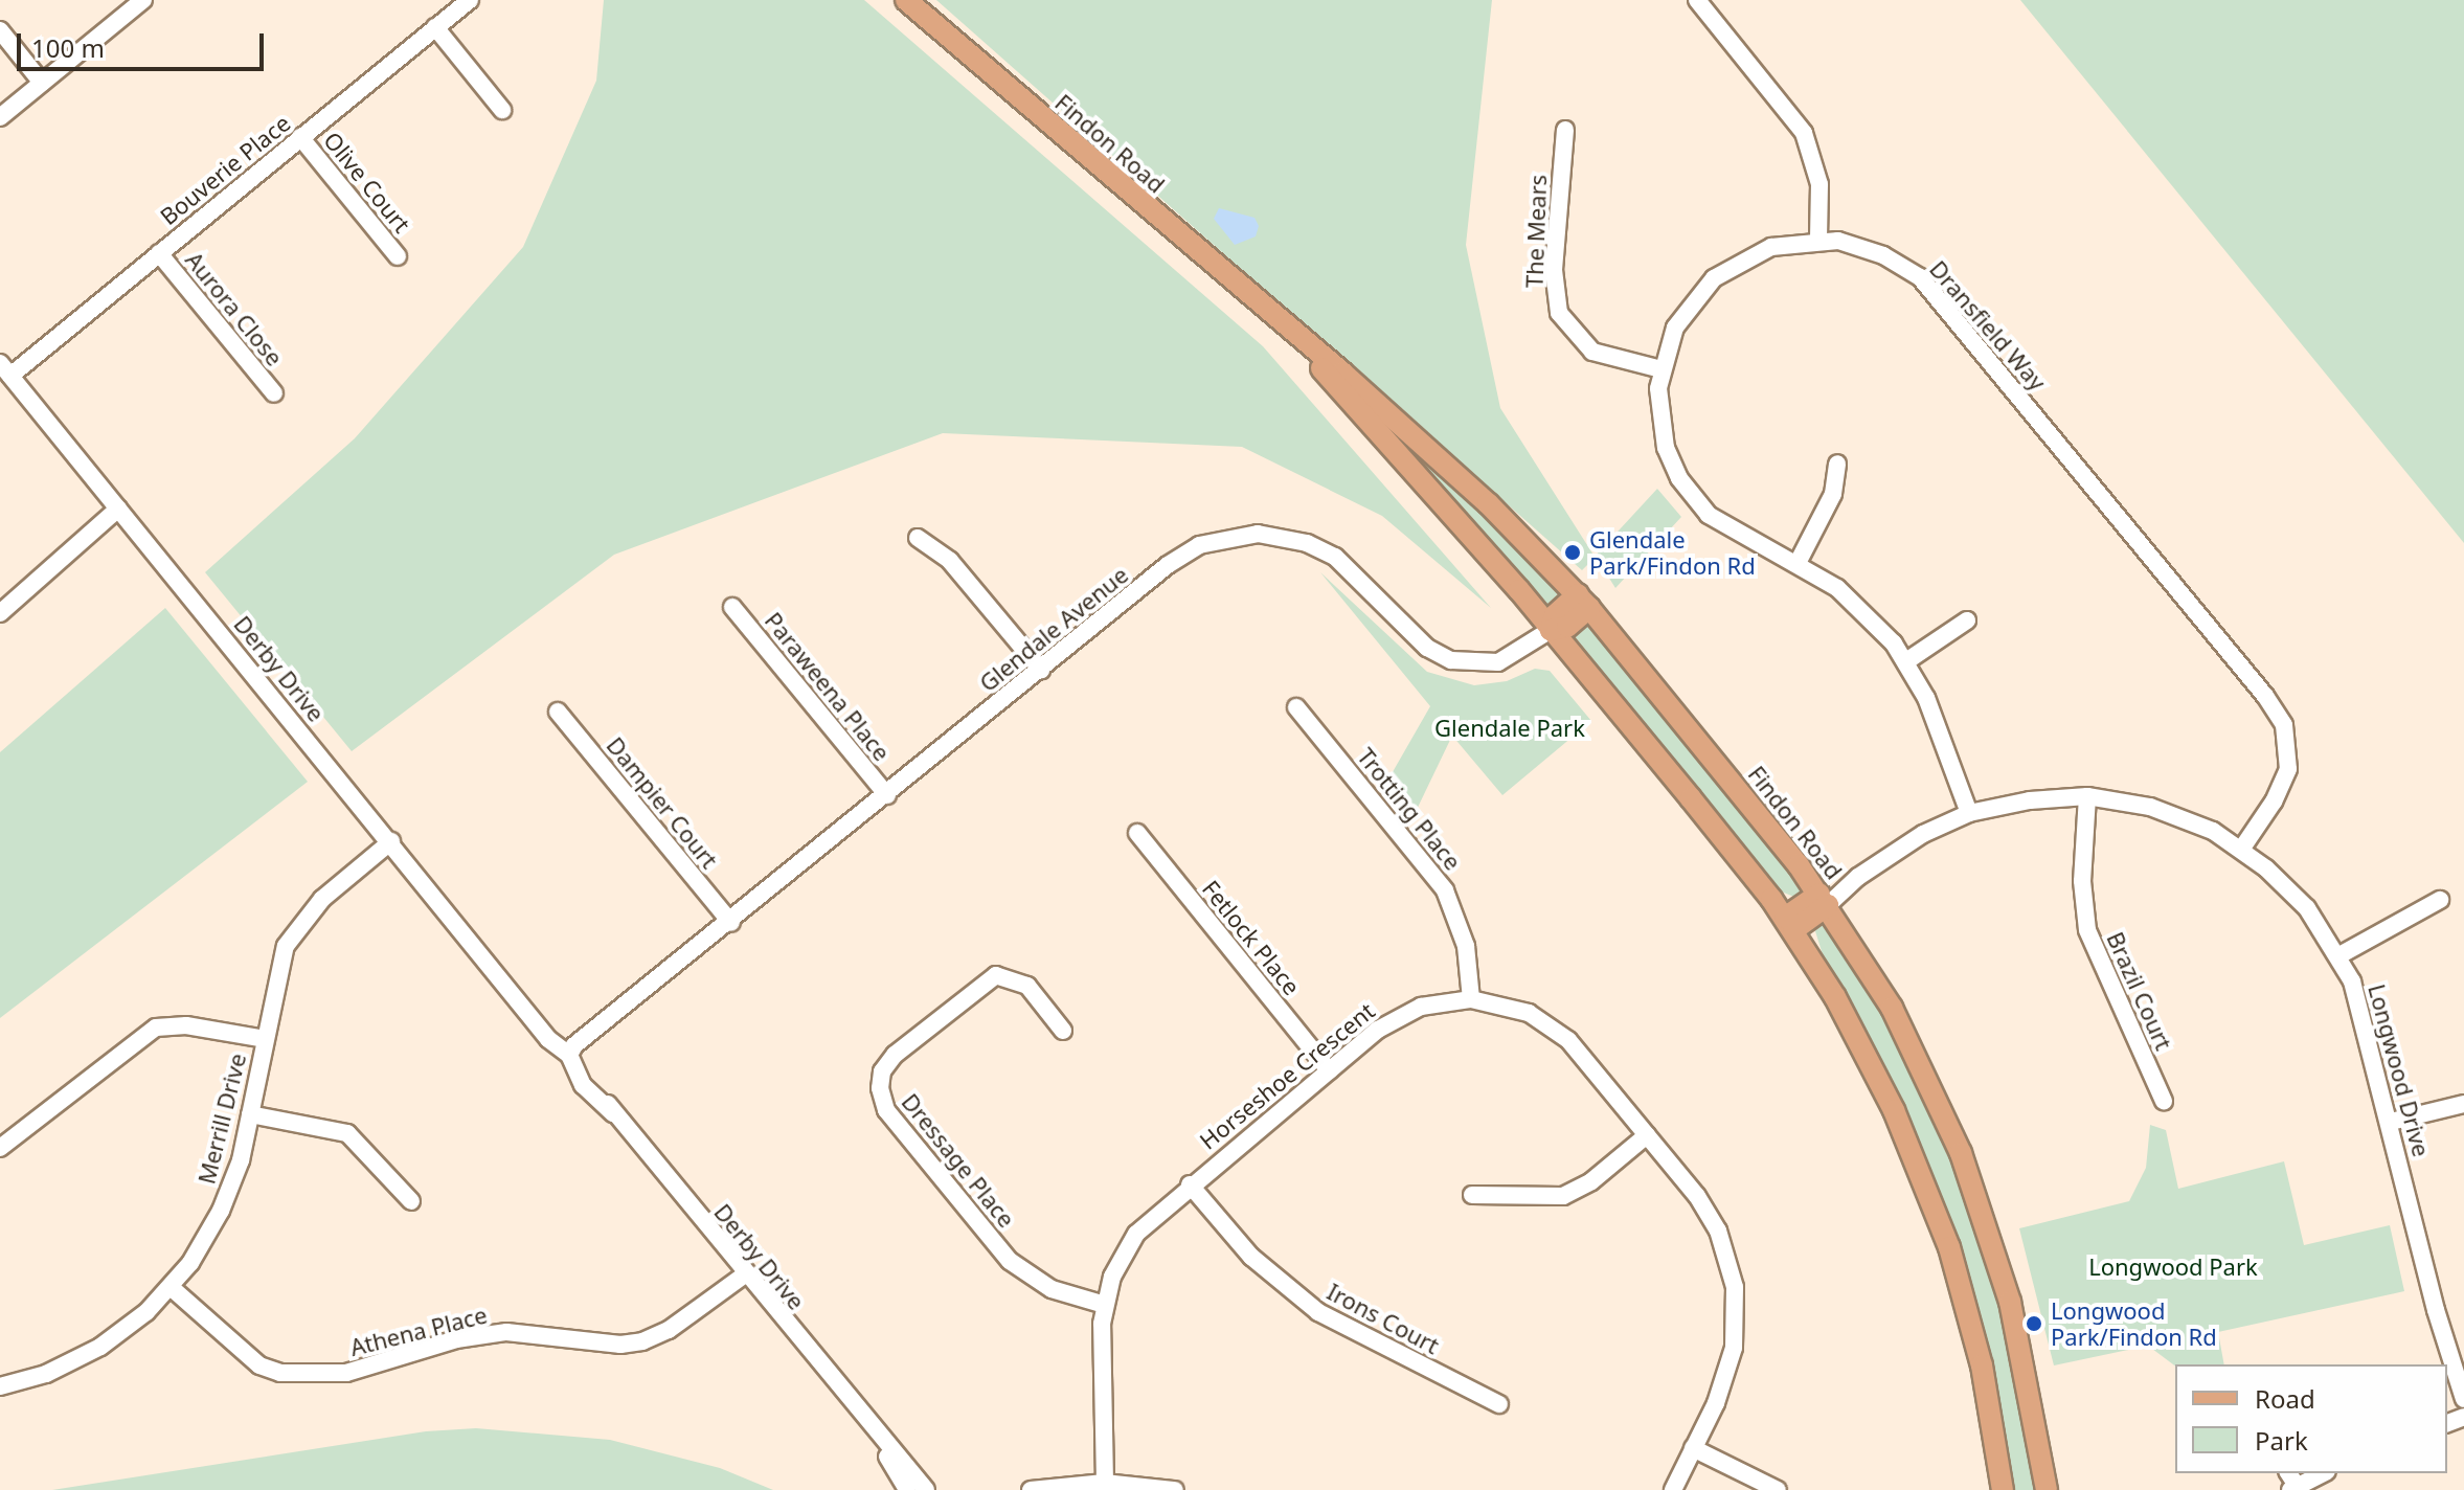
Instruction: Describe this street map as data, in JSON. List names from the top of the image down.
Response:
{
  "streets": {
    "main road": ["Findon Road"],
    "street": [
      "Bouverie Place",
      "Olive Court",
      "The Mears",
      "Aurora Close",
      "Dransfield Way",
      "Glendale Avenue",
      "Derby Drive",
      "Paraweena Place",
      "Dampier Court",
      "Trotting Place",
      "Fetlock Place",
      "Brazil Court",
      "Longwood Drive",
      "Horseshoe Crescent",
      "Merrill Drive",
      "Dressage Place",
      "Irons Court",
      "Athena Place"
    ]
  },
  "crossings": [
    ["Findon Road", "Glendale Avenue"],
    ["Findon Road", "Longwood Drive"],
    ["Bouverie Place", "Olive Court"],
    ["Bouverie Place", "Aurora Close"],
    ["Bouverie Place", "Derby Drive"],
    ["The Mears", "Dransfield Way"],
    ["Dransfield Way", "Longwood Drive"],
    ["Glendale Avenue", "Derby Drive"],
    ["Glendale Avenue", "Paraweena Place"],
    ["Glendale Avenue", "Dampier Court"],
    ["Derby Drive", "Merrill Drive"],
    ["Derby Drive", "Athena Place"],
    ["Trotting Place", "Horseshoe Crescent"],
    ["Fetlock Place", "Horseshoe Crescent"],
    ["Brazil Court", "Longwood Drive"],
    ["Horseshoe Crescent", "Dressage Place"],
    ["Horseshoe Crescent", "Irons Court"],
    ["Merrill Drive", "Athena Place"]
  ],
  "parks": ["Glendale Park", "Longwood Park"],
  "places": ["Glendale Park/Findon Rd", "Longwood Park/Findon Rd"],
  "legend": ["Road", "Park"],
  "scale_bar": "100 m"
}
